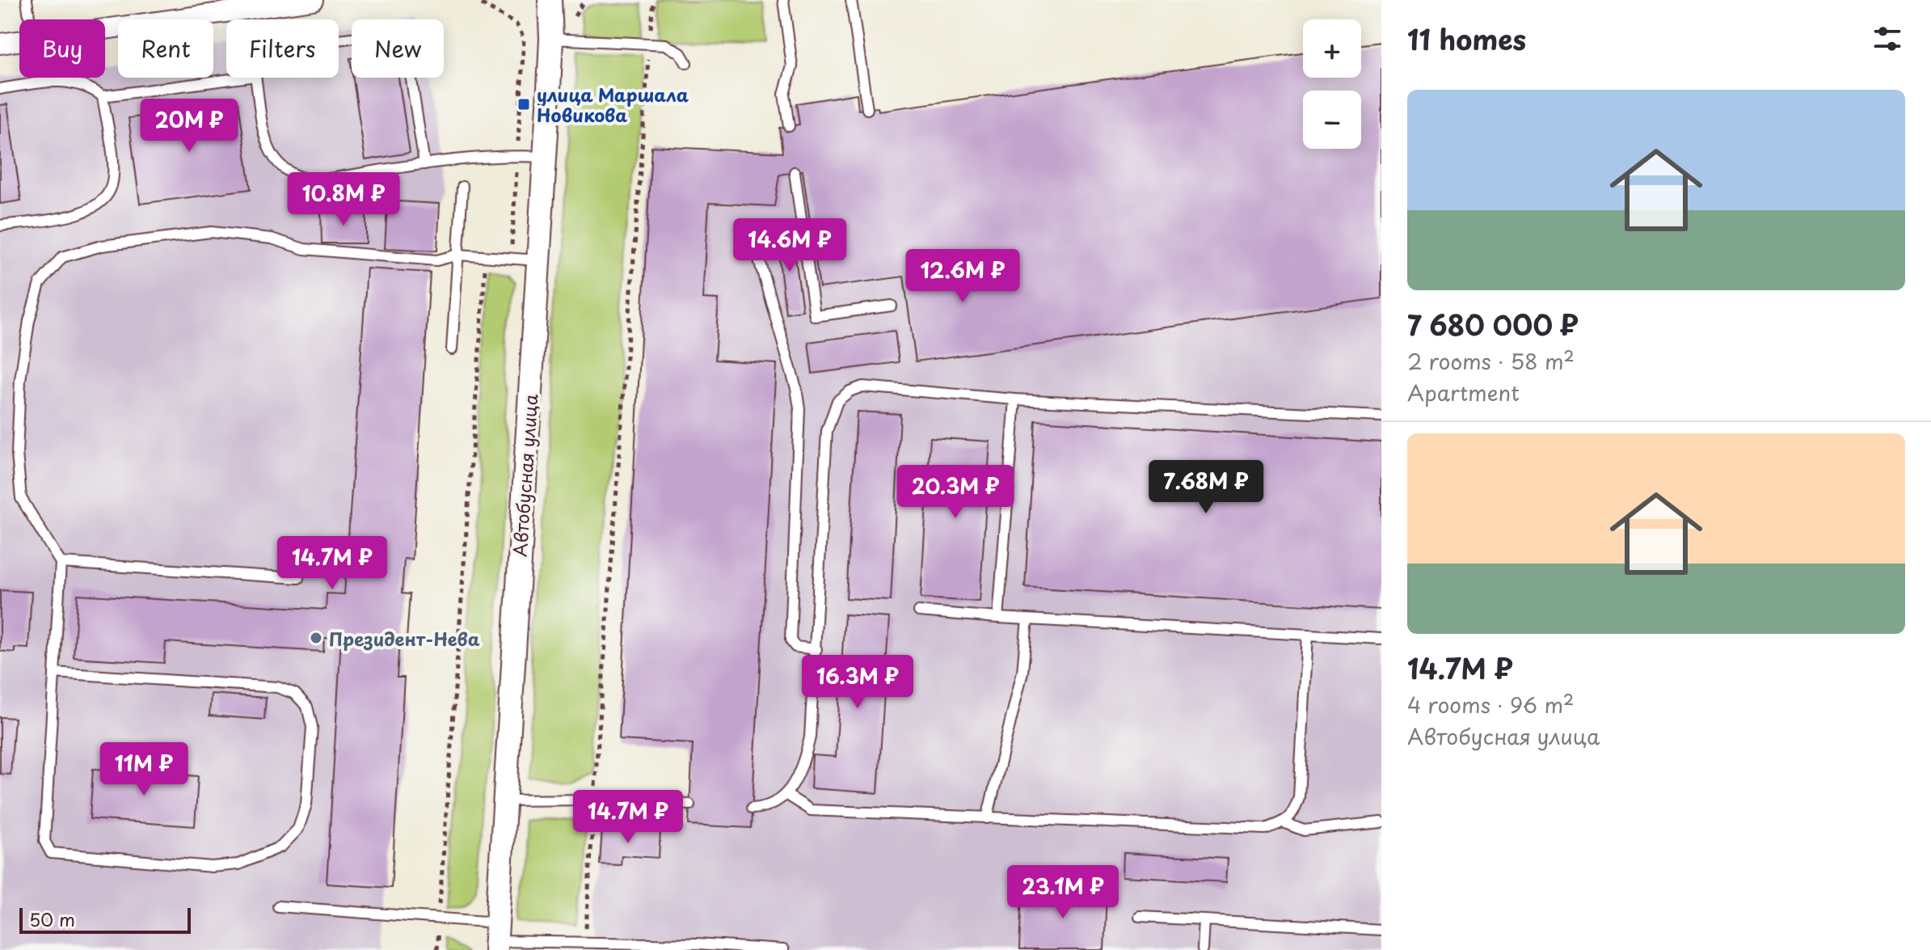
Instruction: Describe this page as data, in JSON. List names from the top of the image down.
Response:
{
  "streets": {
    "street": ["Автобусная улица"]
  },
  "places": {
    "transit": ["улица Маршала Новикова"],
    "other": ["Президент-Нева"]
  },
  "scale_bar": "50 m",
  "page": {
    "heading": "11 homes",
    "map_buttons": ["+", "−"],
    "chip": [
      "Buy",
      "Rent",
      "Filters",
      "New"
    ],
    "list": [
      {
        "name": "7 680 000 ₽",
        "note": "2 rooms · 58 m² · Apartment"
      },
      {
        "name": "14.7M ₽",
        "note": "4 rooms · 96 m² · Автобусная улица"
      }
    ],
    "price": [
      "20M ₽",
      "10.8M ₽",
      "14.6M ₽",
      "12.6M ₽",
      "7.68M ₽",
      "20.3M ₽",
      "14.7M ₽",
      "16.3M ₽",
      "11M ₽",
      "14.7M ₽",
      "23.1M ₽"
    ],
    "scale": "50 m"
  }
}
